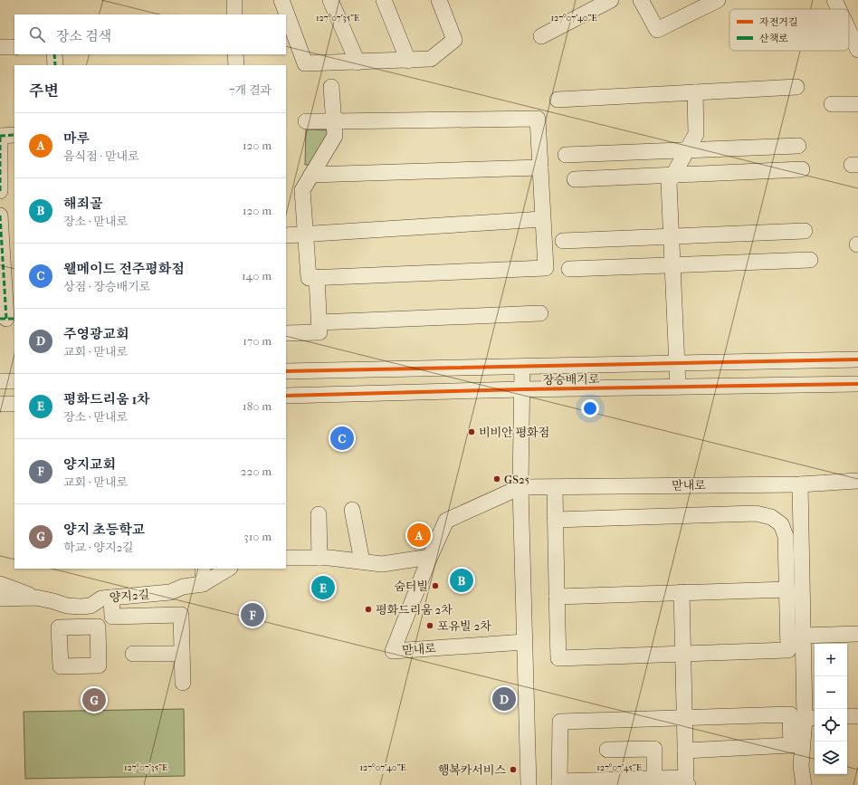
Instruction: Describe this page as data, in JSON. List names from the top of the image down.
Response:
{
  "streets": {
    "street": ["장승배기로", "맏내로", "양지2길"]
  },
  "places": [
    "비비안 평화점",
    "GS25",
    "숨터빌",
    "평화드리움 2차",
    "포유빌 2차",
    "행복카서비스"
  ],
  "legend": ["자전거길", "산책로"],
  "page": {
    "search": "장소 검색",
    "heading": ["주변", "7개 결과"],
    "list": [
      {
        "mark": "A",
        "name": "마루",
        "note": "음식점 · 맏내로",
        "value": "120 m"
      },
      {
        "mark": "B",
        "name": "해죄골",
        "note": "장소 · 맏내로",
        "value": "120 m"
      },
      {
        "mark": "C",
        "name": "웰메이드 전주평화점",
        "note": "상점 · 장승배기로",
        "value": "140 m"
      },
      {
        "mark": "D",
        "name": "주영광교회",
        "note": "교회 · 맏내로",
        "value": "170 m"
      },
      {
        "mark": "E",
        "name": "평화드리움 1차",
        "note": "장소 · 맏내로",
        "value": "180 m"
      },
      {
        "mark": "F",
        "name": "양지교회",
        "note": "교회 · 맏내로",
        "value": "220 m"
      },
      {
        "mark": "G",
        "name": "양지 초등학교",
        "note": "학교 · 양지2길",
        "value": "310 m"
      }
    ],
    "pins": [
      "C",
      "A",
      "B",
      "E",
      "F",
      "D",
      "G"
    ],
    "map_buttons": ["+", "−"]
  },
  "coordinates": ["127°07'35\"E", "127°07'40\"E", "127°07'45\"E"]
}
